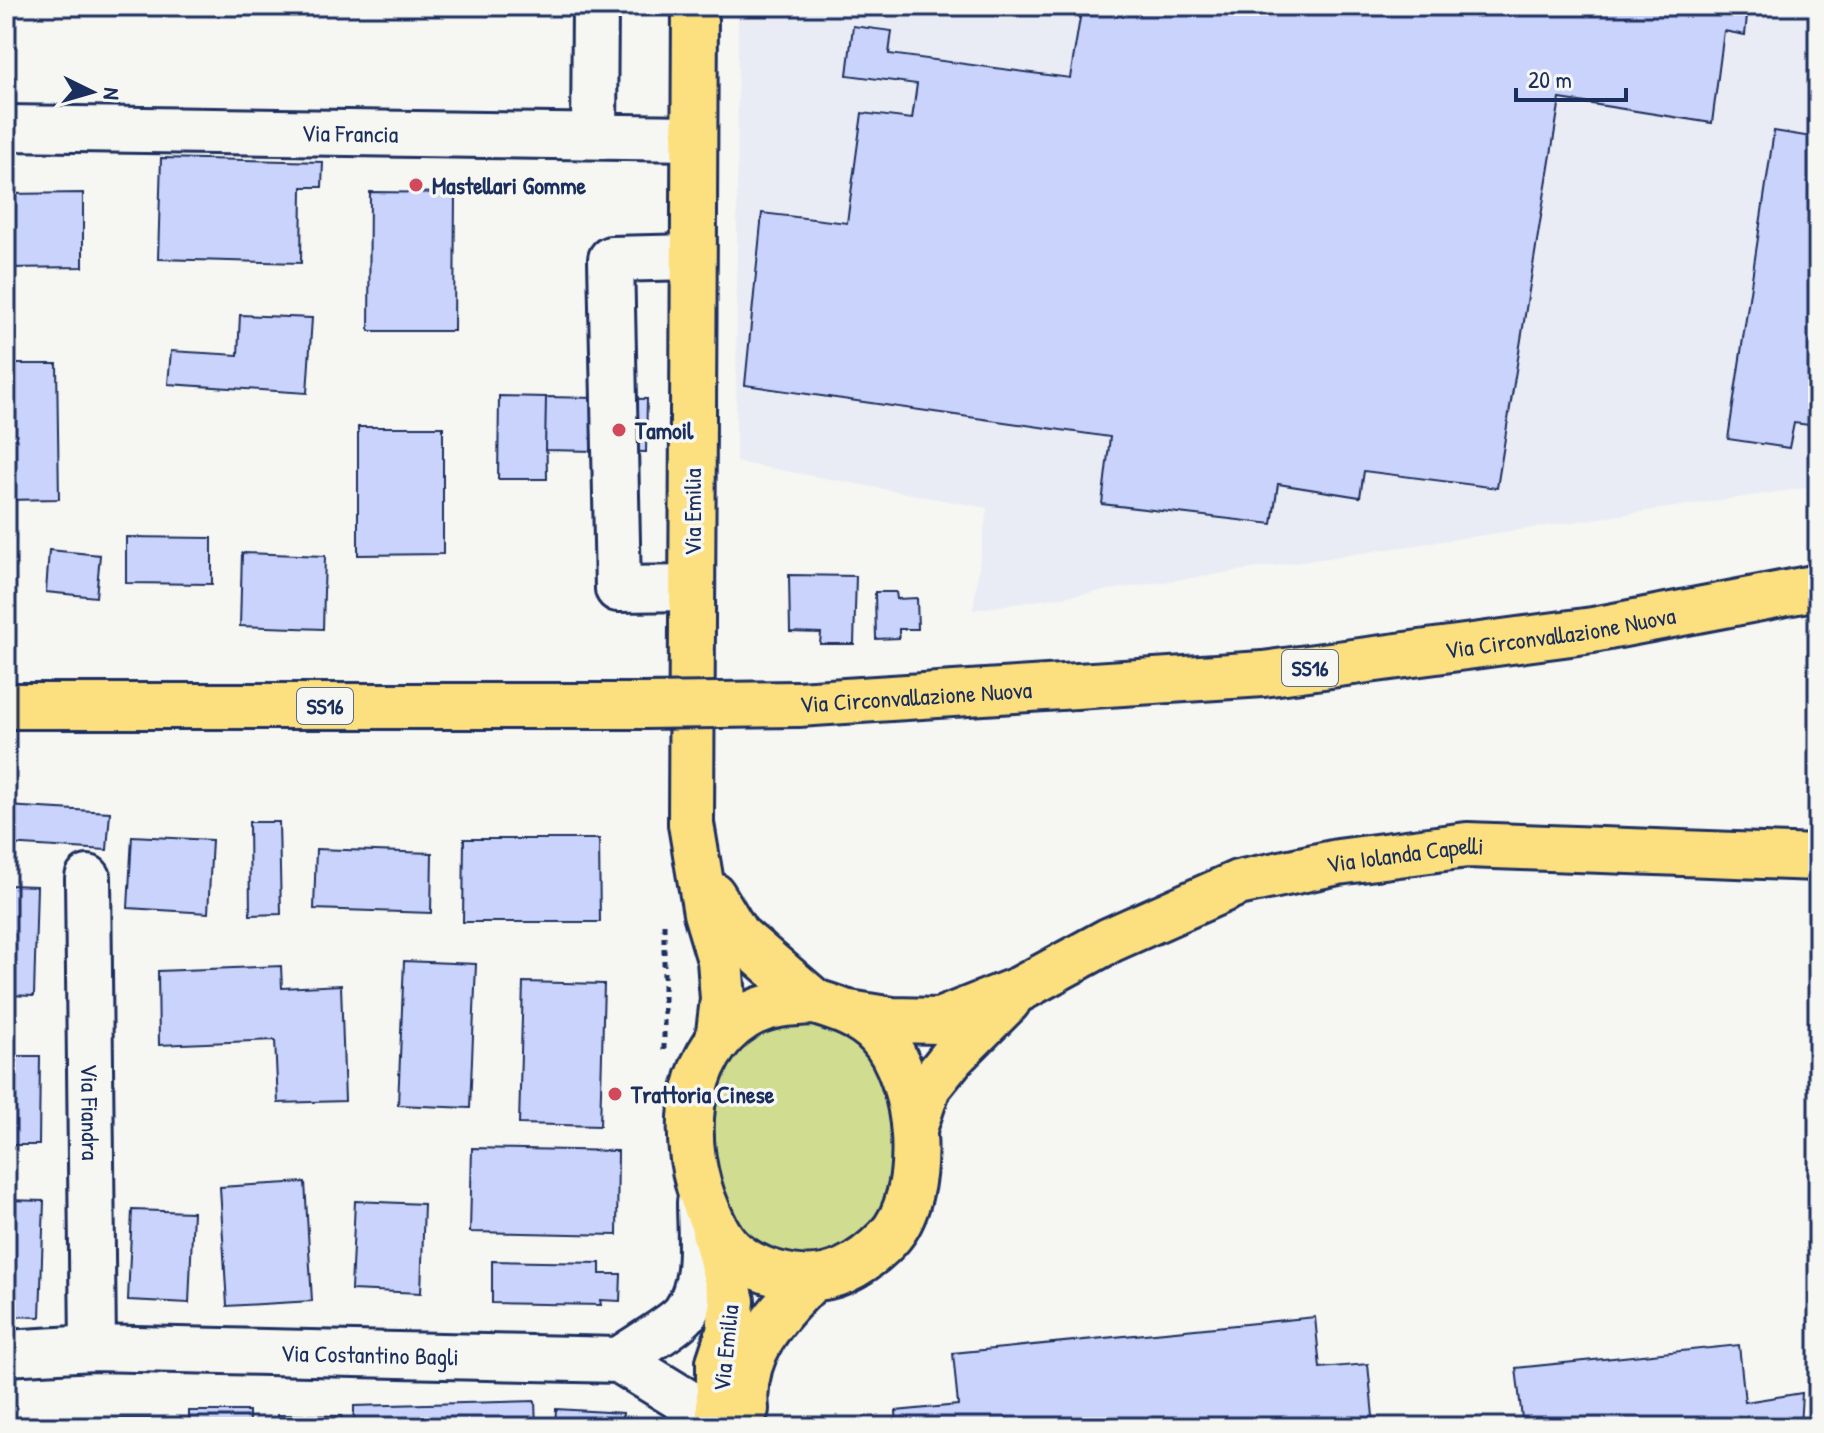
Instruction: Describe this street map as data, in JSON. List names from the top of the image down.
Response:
{
  "streets": {
    "main road": [
      "Via Emilia",
      "Via Circonvallazione Nuova",
      "SS16",
      "Via Iolanda Capelli"
    ],
    "street": ["Via Francia", "Via Fiandra", "Via Costantino Bagli"]
  },
  "crossings": [
    ["Via Francia", "Via Emilia"],
    ["Via Emilia", "Via Iolanda Capelli"],
    ["Via Fiandra", "Via Costantino Bagli"]
  ],
  "places": ["Mastellari Gomme", "Tamoil", "Trattoria Cinese"],
  "scale_bar": "20 m",
  "north": "right"
}
